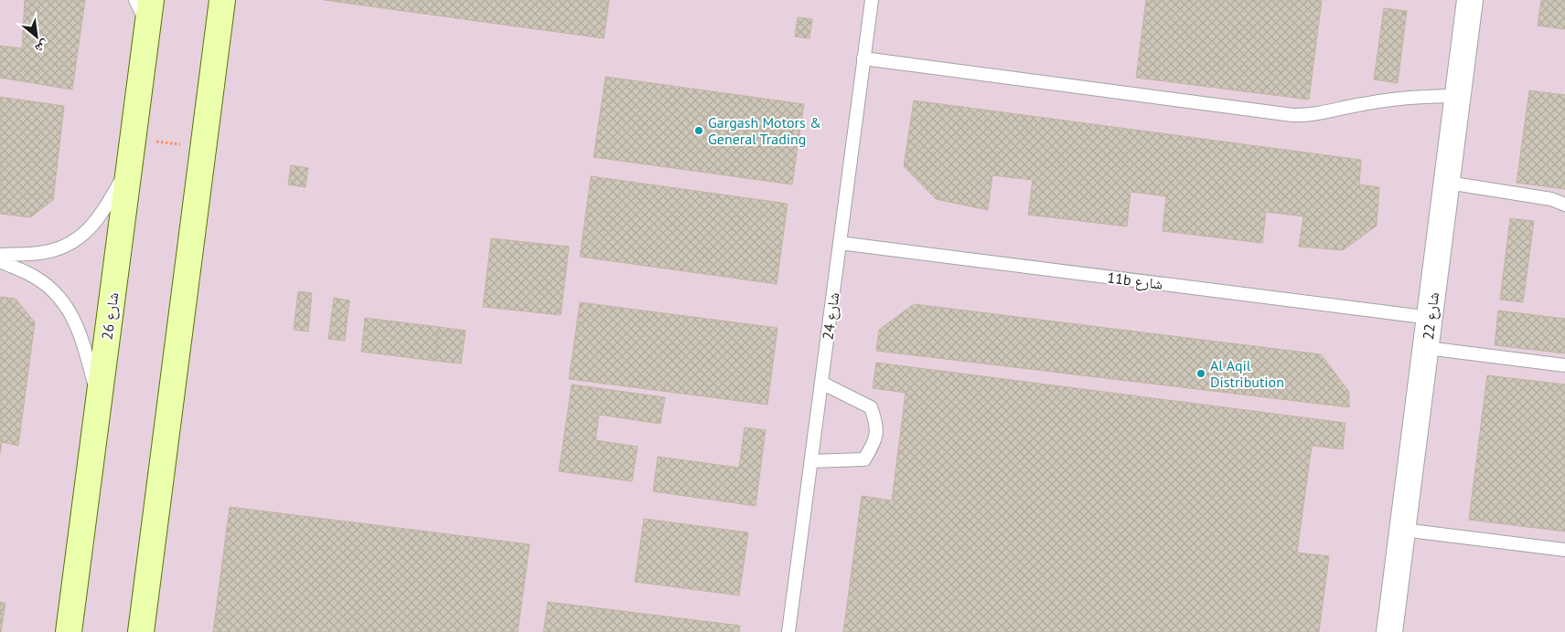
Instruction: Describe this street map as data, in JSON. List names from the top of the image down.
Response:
{
  "streets": {
    "main road": ["شارع 26"],
    "street": ["شارع 22"],
    "lane": ["11b شارع", "شارع 24"]
  },
  "crossings": [
    ["11b شارع", "شارع 24"],
    ["11b شارع", "شارع 22"]
  ],
  "places": ["Gargash Motors & General Trading", "Al Aqil Distribution"],
  "north": "bottom right"
}
